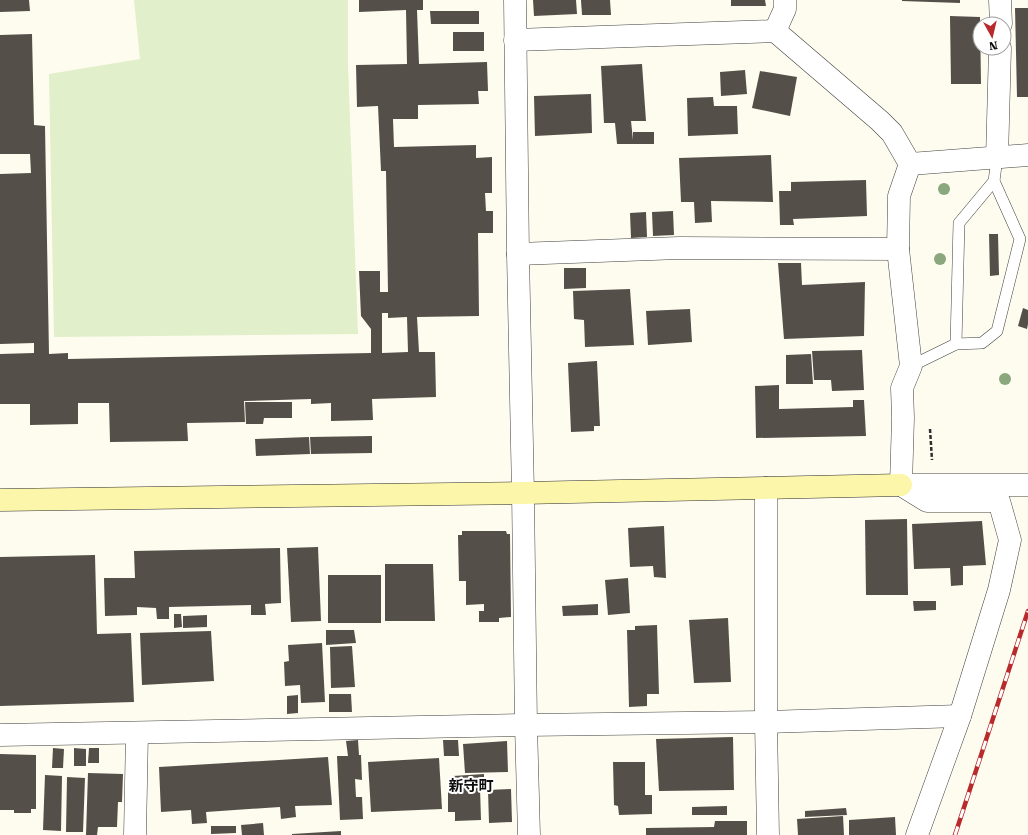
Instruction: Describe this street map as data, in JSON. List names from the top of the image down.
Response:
{
  "districts": ["新守町"],
  "north": "bottom"
}
